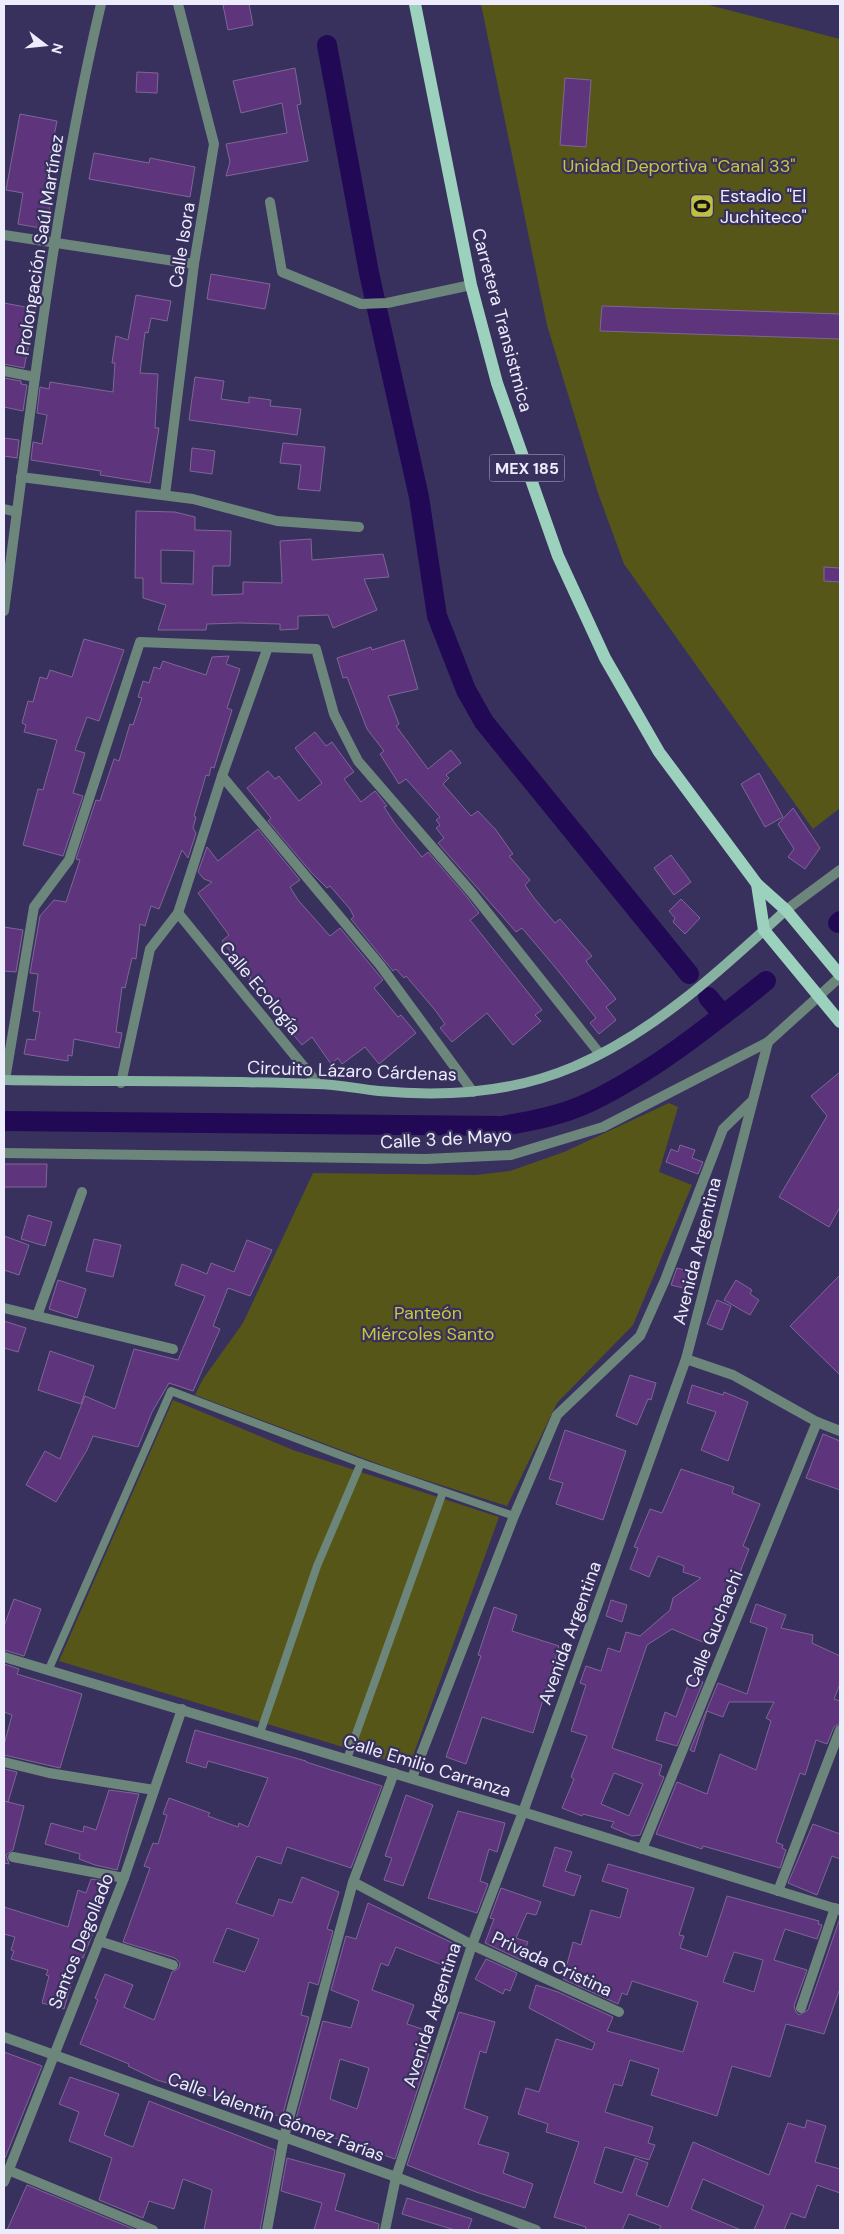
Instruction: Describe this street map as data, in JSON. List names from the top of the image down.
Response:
{
  "streets": {
    "main road": ["Carretera Transistmica", "MEX 185", "Circuito Lázaro Cárdenas"],
    "street": [
      "Prolongación Saúl Martínez",
      "Calle Isora",
      "Calle Ecología",
      "Calle 3 de Mayo",
      "Avenida Argentina",
      "Calle Guchachi",
      "Calle Emilio Carranza",
      "Santos Degollado",
      "Privada Cristina",
      "Calle Valentín Gómez Farías"
    ]
  },
  "crossings": [
    ["Carretera Transistmica", "MEX 185"],
    ["MEX 185", "Circuito Lázaro Cárdenas"],
    ["MEX 185", "Calle 3 de Mayo"],
    ["Calle Ecología", "Circuito Lázaro Cárdenas"],
    ["Calle 3 de Mayo", "Avenida Argentina"],
    ["Avenida Argentina", "Calle Emilio Carranza"],
    ["Avenida Argentina", "Privada Cristina"],
    ["Avenida Argentina", "Calle Valentín Gómez Farías"],
    ["Calle Guchachi", "Calle Emilio Carranza"],
    ["Calle Emilio Carranza", "Santos Degollado"],
    ["Santos Degollado", "Calle Valentín Gómez Farías"]
  ],
  "parks": ["Unidad Deportiva \"Canal 33\"", "Panteón Miércoles Santo"],
  "places": {
    "sports": ["Estadio \"El Juchiteco\""]
  },
  "north": "right"
}
